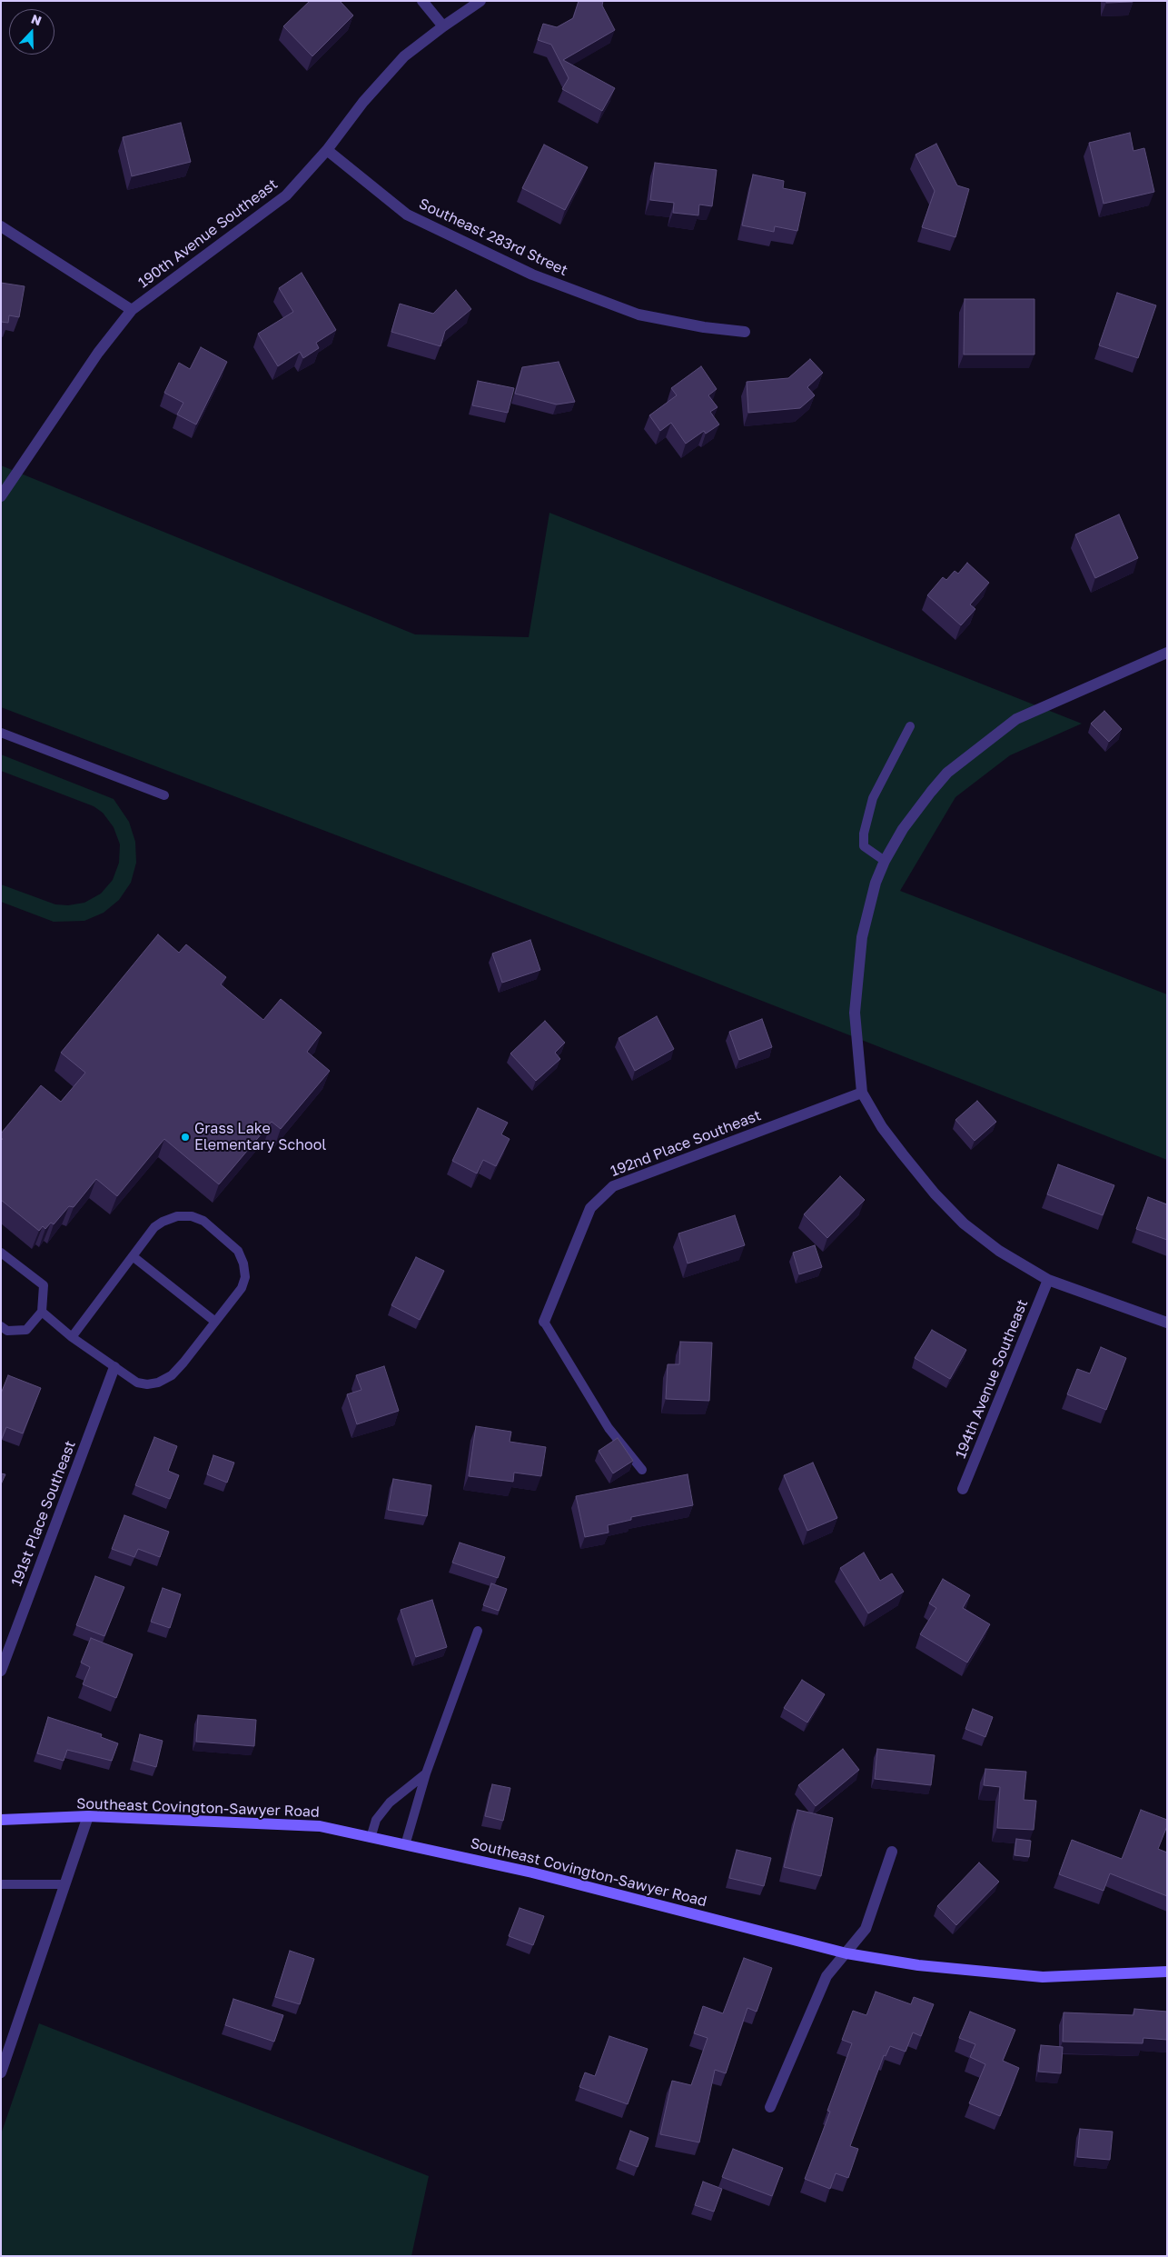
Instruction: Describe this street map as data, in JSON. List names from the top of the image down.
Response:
{
  "streets": {
    "street": [
      "190th Avenue Southeast",
      "Southeast 283rd Street",
      "192nd Place Southeast",
      "194th Avenue Southeast",
      "191st Place Southeast",
      "Southeast Covington-Sawyer Road"
    ]
  },
  "crossings": [
    ["190th Avenue Southeast", "Southeast 283rd Street"]
  ],
  "places": ["Grass Lake Elementary School"],
  "north": "top"
}
